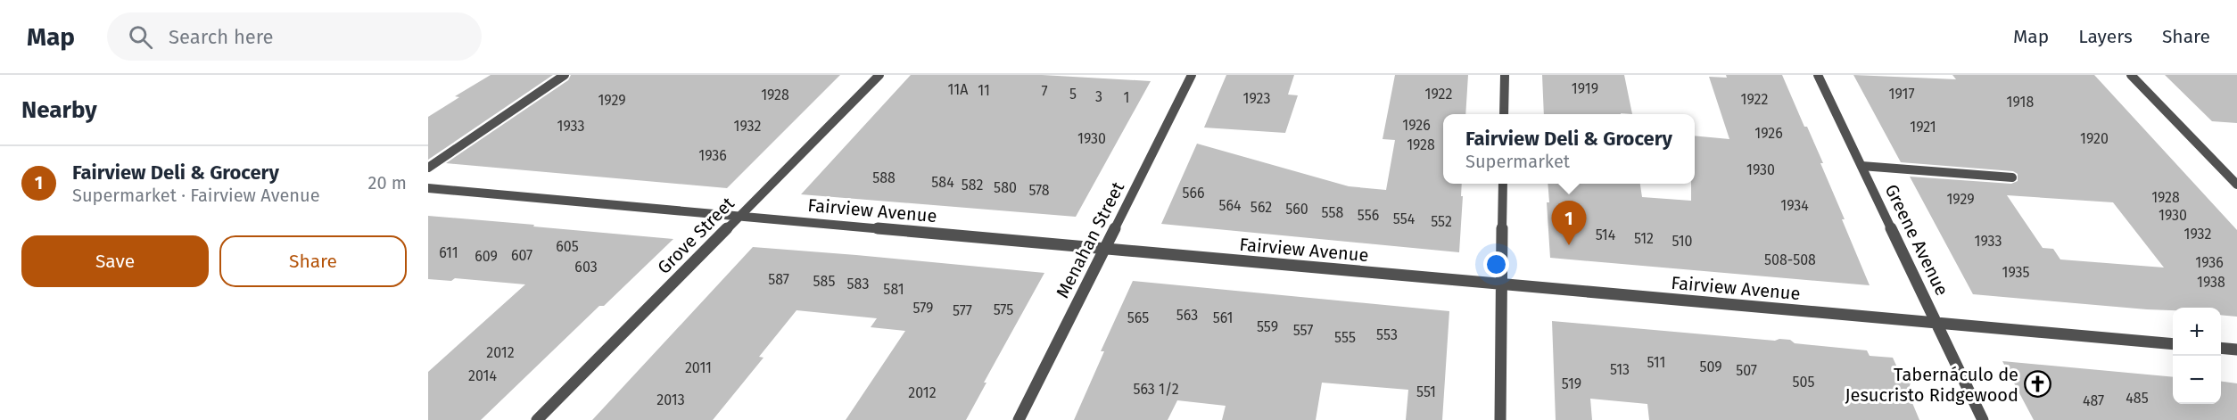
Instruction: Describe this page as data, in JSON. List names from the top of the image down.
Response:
{
  "streets": {
    "street": [
      "Fairview Avenue",
      "Grove Street",
      "Menahan Street",
      "Greene Avenue"
    ]
  },
  "crossings": [
    ["Fairview Avenue", "Grove Street"],
    ["Fairview Avenue", "Menahan Street"],
    ["Fairview Avenue", "Greene Avenue"]
  ],
  "places": {
    "church": ["Tabernáculo de Jesucristo Ridgewood"]
  },
  "house_numbers": [
    "1919",
    "11A",
    "11",
    "7",
    "5",
    "1922",
    "1917",
    "1928",
    "3",
    "1",
    "1923",
    "1922",
    "1929",
    "1918",
    "1926",
    "1933",
    "1932",
    "1921",
    "1926",
    "1930",
    "1920",
    "1928",
    "1936",
    "1930",
    "588",
    "584",
    "582",
    "580",
    "578",
    "566",
    "1928",
    "1929",
    "564",
    "1934",
    "562",
    "560",
    "558",
    "556",
    "1930",
    "554",
    "552",
    "1932",
    "514",
    "512",
    "510",
    "1933",
    "605",
    "611",
    "607",
    "609",
    "508-508",
    "1936",
    "603",
    "1935",
    "587",
    "585",
    "1938",
    "583",
    "581",
    "579",
    "575",
    "577",
    "563",
    "565",
    "561",
    "559",
    "557",
    "553",
    "555",
    "2012",
    "511",
    "509",
    "2011",
    "513",
    "507",
    "2014",
    "505",
    "519",
    "563 1/2",
    "551",
    "2012",
    "485",
    "2013",
    "487"
  ],
  "page": {
    "header": "Map",
    "search": "Search here",
    "nav": ["Map", "Layers", "Share"],
    "heading": "Nearby",
    "popup": ["Fairview Deli & Grocery", "Supermarket"],
    "list": [
      {
        "mark": "1",
        "name": "Fairview Deli & Grocery",
        "note": "Supermarket · Fairview Avenue",
        "value": "20 m"
      }
    ],
    "pins": "1",
    "buttons": ["Save", "Share"],
    "map_buttons": ["+", "−"]
  }
}
